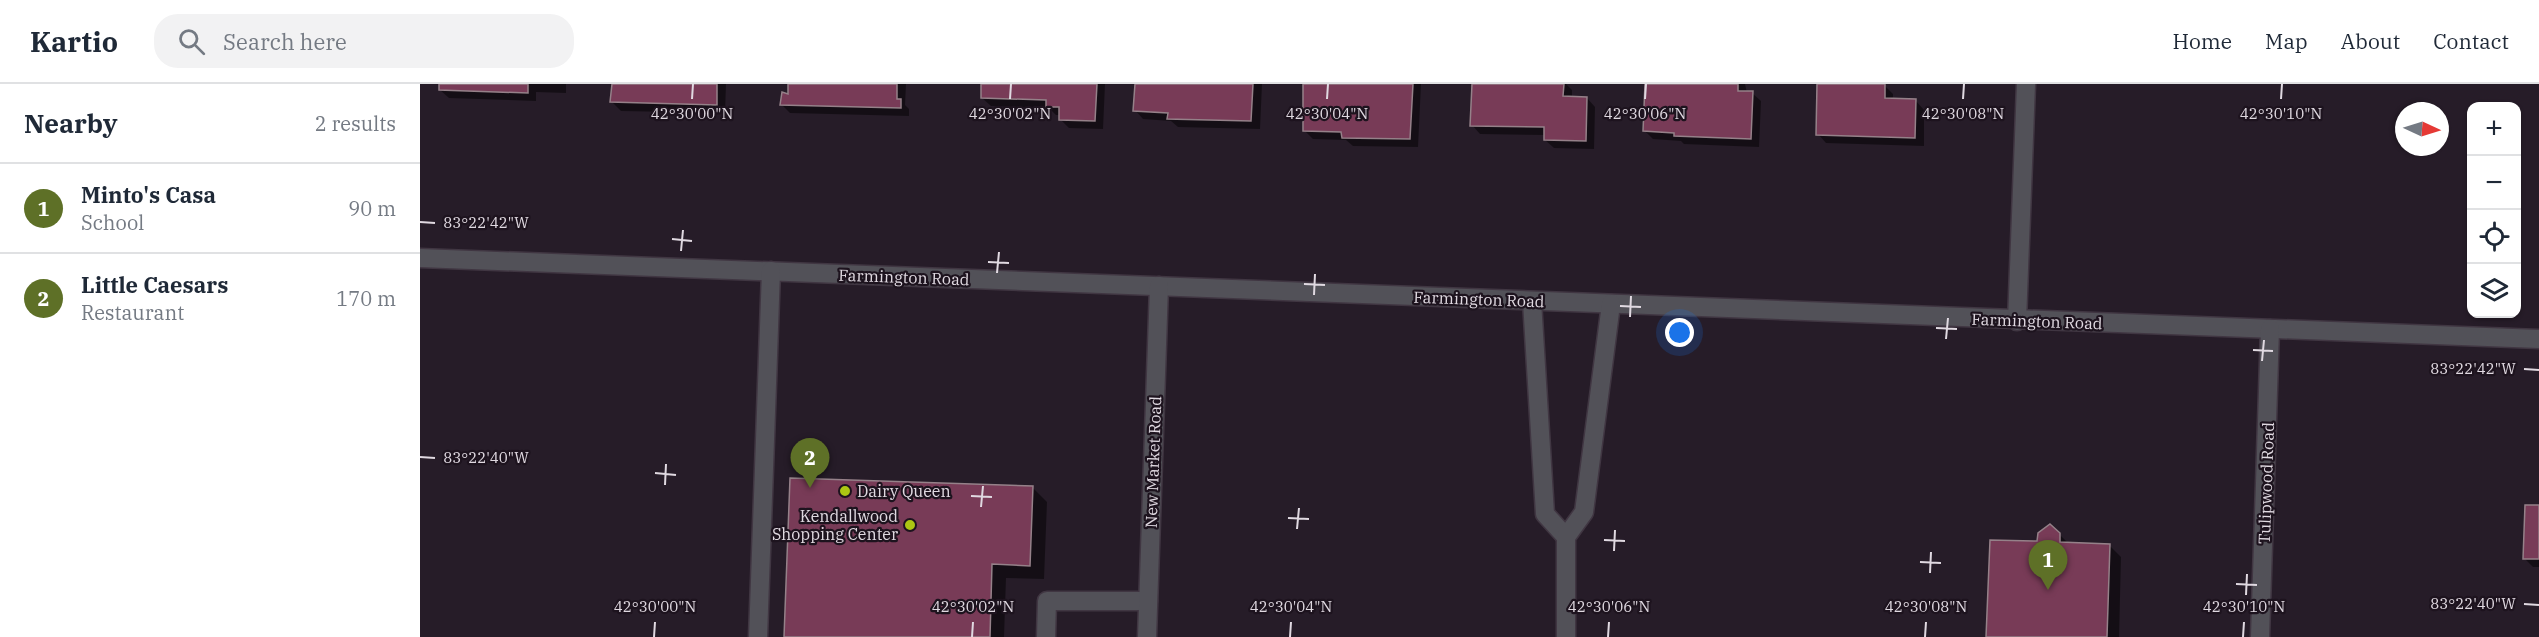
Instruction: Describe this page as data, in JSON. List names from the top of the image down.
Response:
{
  "streets": {
    "street": ["Farmington Road", "New Market Road", "Tulipwood Road"]
  },
  "crossings": [
    ["Farmington Road", "New Market Road"],
    ["Farmington Road", "Tulipwood Road"]
  ],
  "places": ["Dairy Queen", "Kendallwood Shopping Center"],
  "north": "right",
  "page": {
    "header": "Kartio",
    "search": "Search here",
    "nav": [
      "Home",
      "Map",
      "About",
      "Contact"
    ],
    "heading": ["Nearby", "2 results"],
    "map_buttons": ["+", "−"],
    "list": [
      {
        "mark": "1",
        "name": "Minto's Casa",
        "note": "School",
        "value": "90 m"
      },
      {
        "mark": "2",
        "name": "Little Caesars",
        "note": "Restaurant",
        "value": "170 m"
      }
    ],
    "pins": ["2", "1"]
  },
  "coordinates": [
    "42°30'00\"N",
    "42°30'02\"N",
    "42°30'04\"N",
    "42°30'06\"N",
    "42°30'08\"N",
    "42°30'10\"N",
    "83°22'42\"W",
    "83°22'40\"W"
  ]
}
